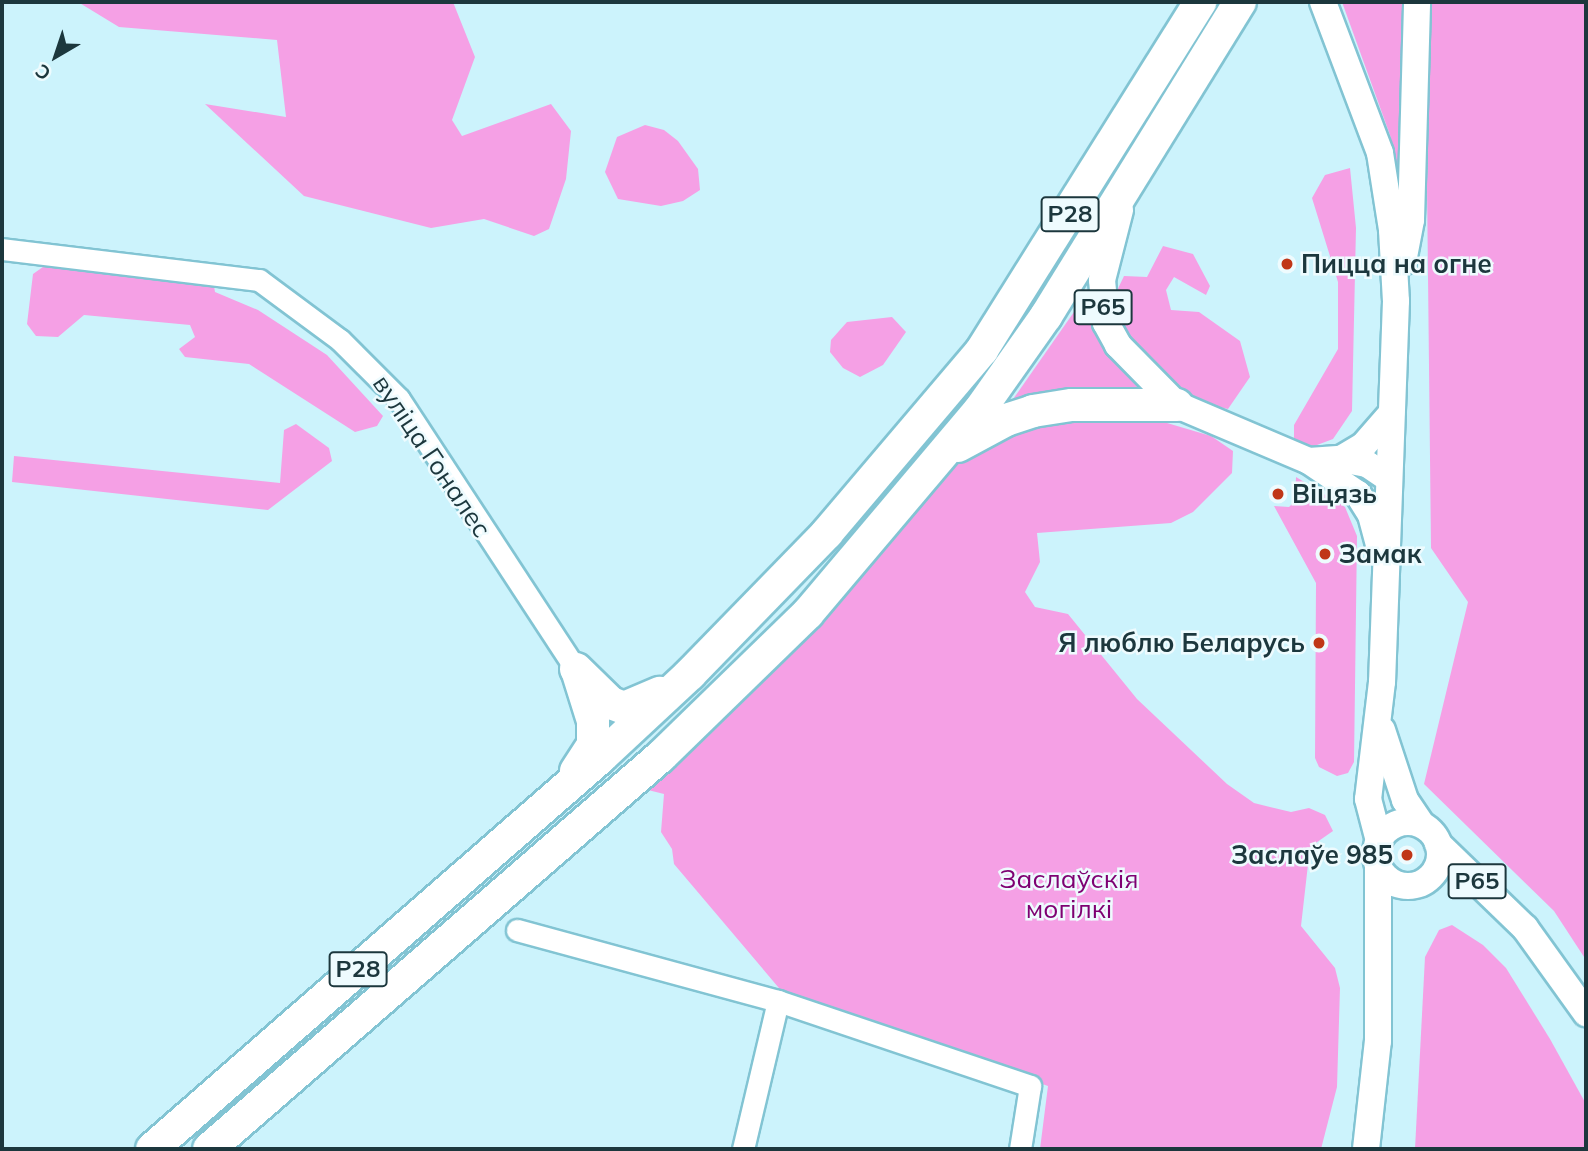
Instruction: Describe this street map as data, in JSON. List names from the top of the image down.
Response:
{
  "streets": {
    "highway": ["Р28", "Р65"],
    "street": ["вуліца Гоналес"]
  },
  "crossings": [
    ["Р28", "Р65"]
  ],
  "parks": ["Заслаўскія могілкі"],
  "places": [
    "Пицца на огне",
    "Віцязь",
    "Замак",
    "Я люблю Беларусь",
    "Заслаўе 985"
  ],
  "north": "bottom left"
}
